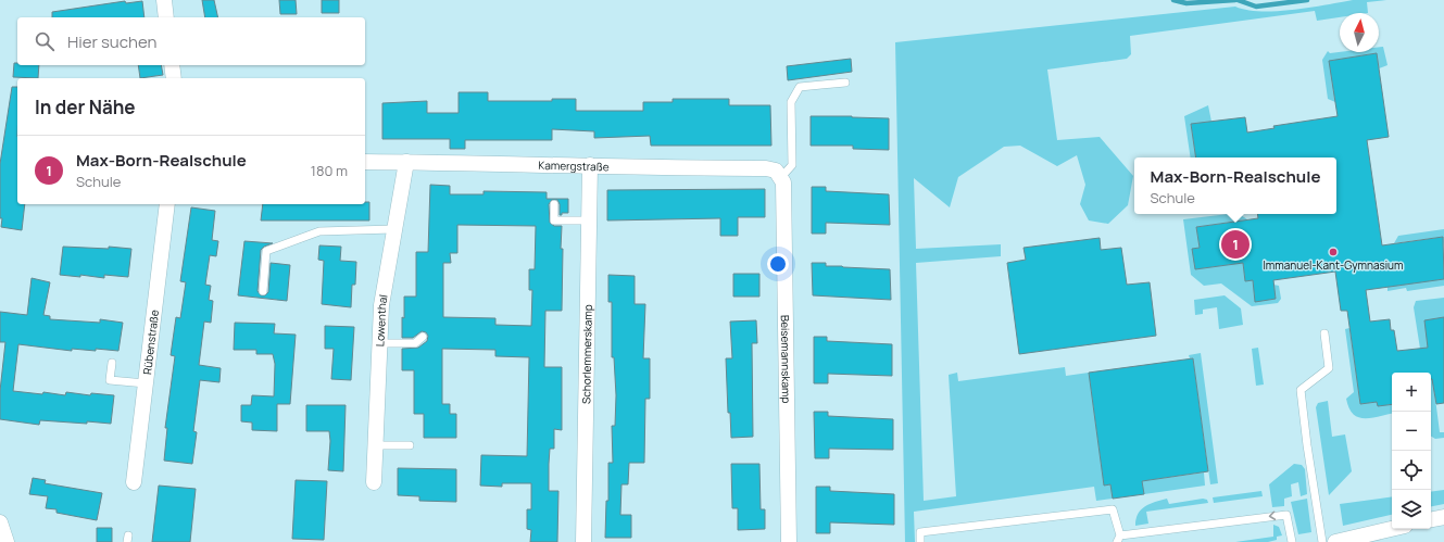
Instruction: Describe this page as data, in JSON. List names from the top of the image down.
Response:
{
  "streets": {
    "street": [
      "Kamergstraße",
      "Lowenthal",
      "Rübenstraße",
      "Schorlemmerskamp",
      "Beisemannskamp"
    ]
  },
  "crossings": [
    ["Kamergstraße", "Lowenthal"],
    ["Kamergstraße", "Schorlemmerskamp"],
    ["Kamergstraße", "Beisemannskamp"]
  ],
  "places": ["Immanuel-Kant-Gymnasium"],
  "north": "top",
  "page": {
    "search": "Hier suchen",
    "heading": "In der Nähe",
    "list": [
      {
        "mark": "1",
        "name": "Max-Born-Realschule",
        "note": "Schule",
        "value": "180 m"
      }
    ],
    "popup": ["Max-Born-Realschule", "Schule"],
    "pins": "1",
    "map_buttons": ["+", "−"]
  }
}
